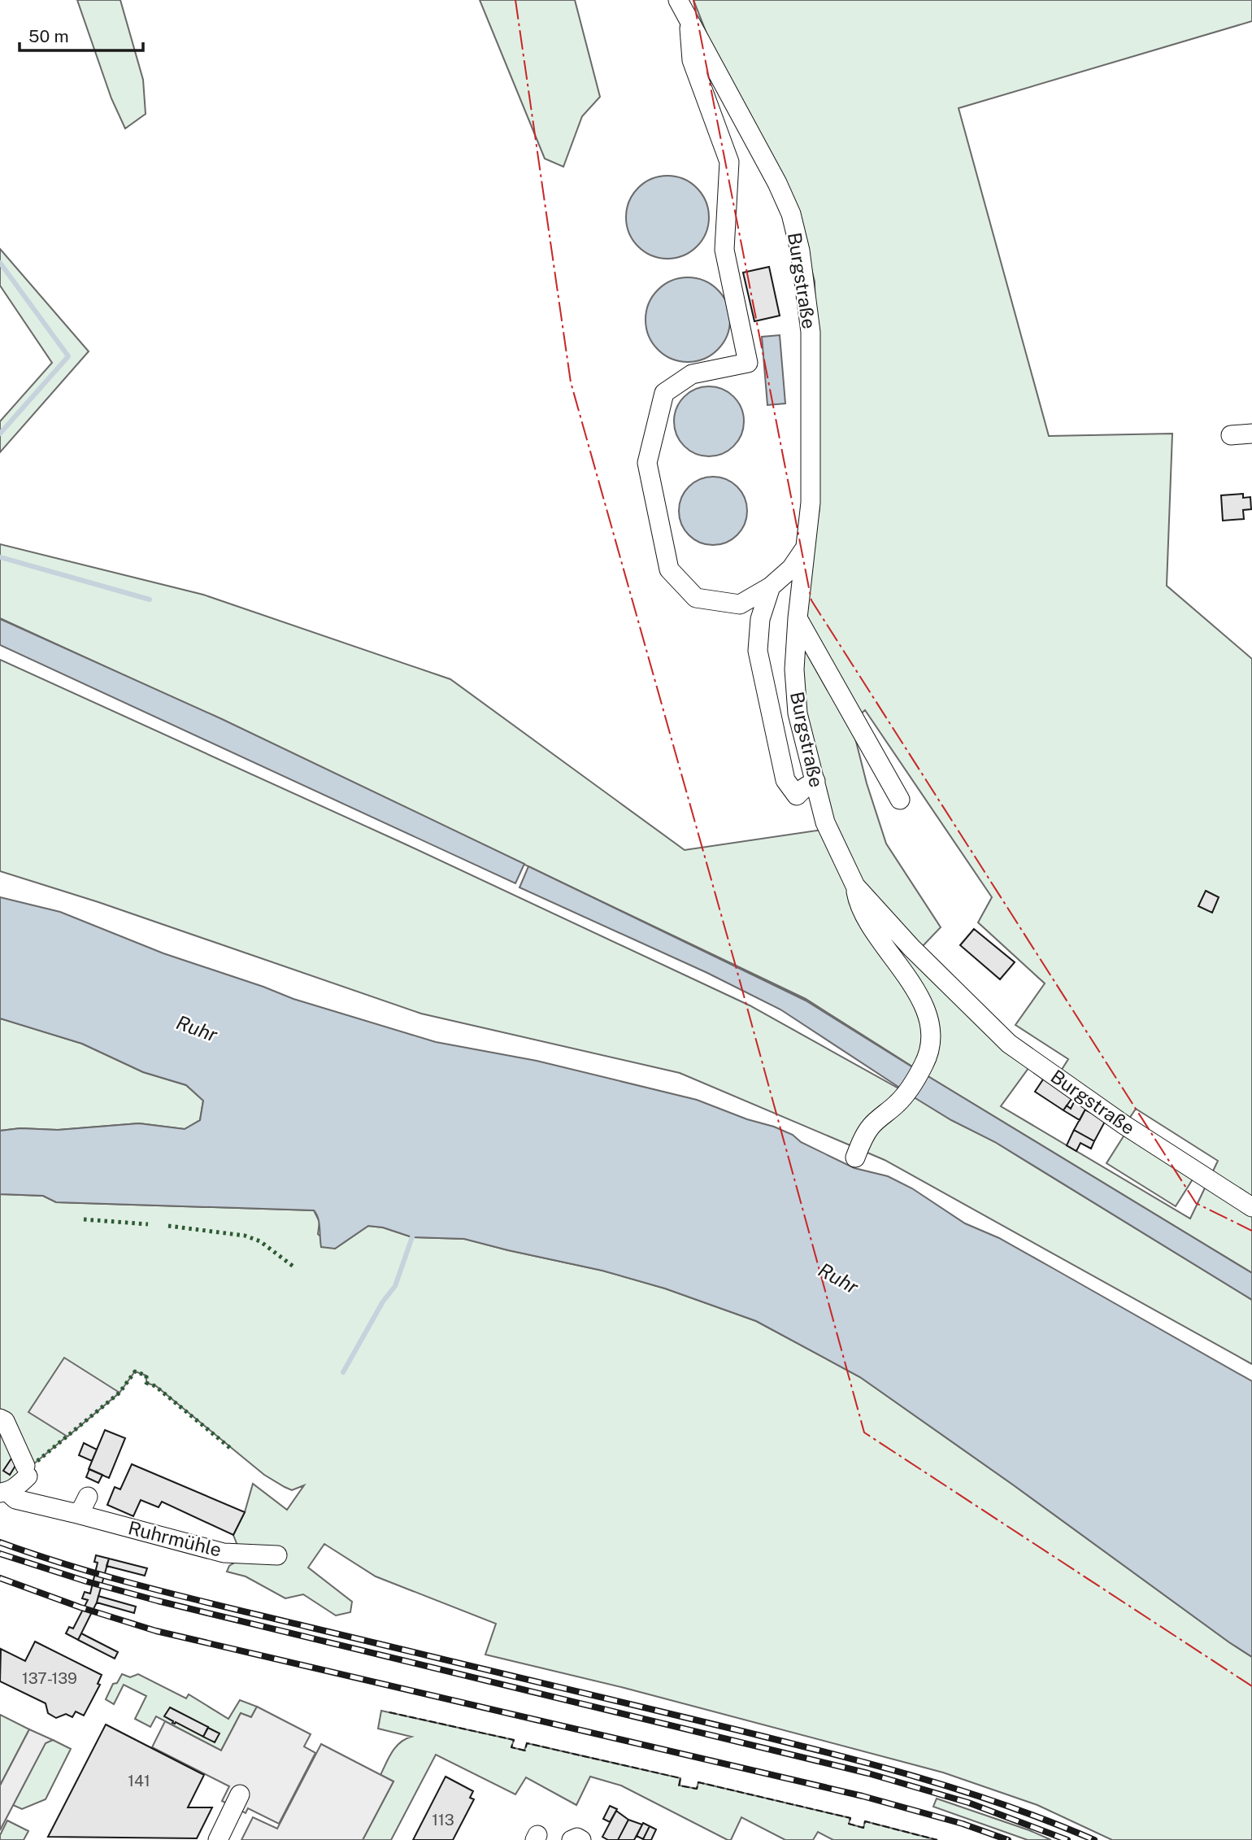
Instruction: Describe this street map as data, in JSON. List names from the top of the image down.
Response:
{
  "streets": {
    "street": ["Burgstraße", "Ruhrmühle"]
  },
  "water": ["Ruhr"],
  "house_numbers": ["137-139", "141", "113"],
  "scale_bar": "50 m"
}
